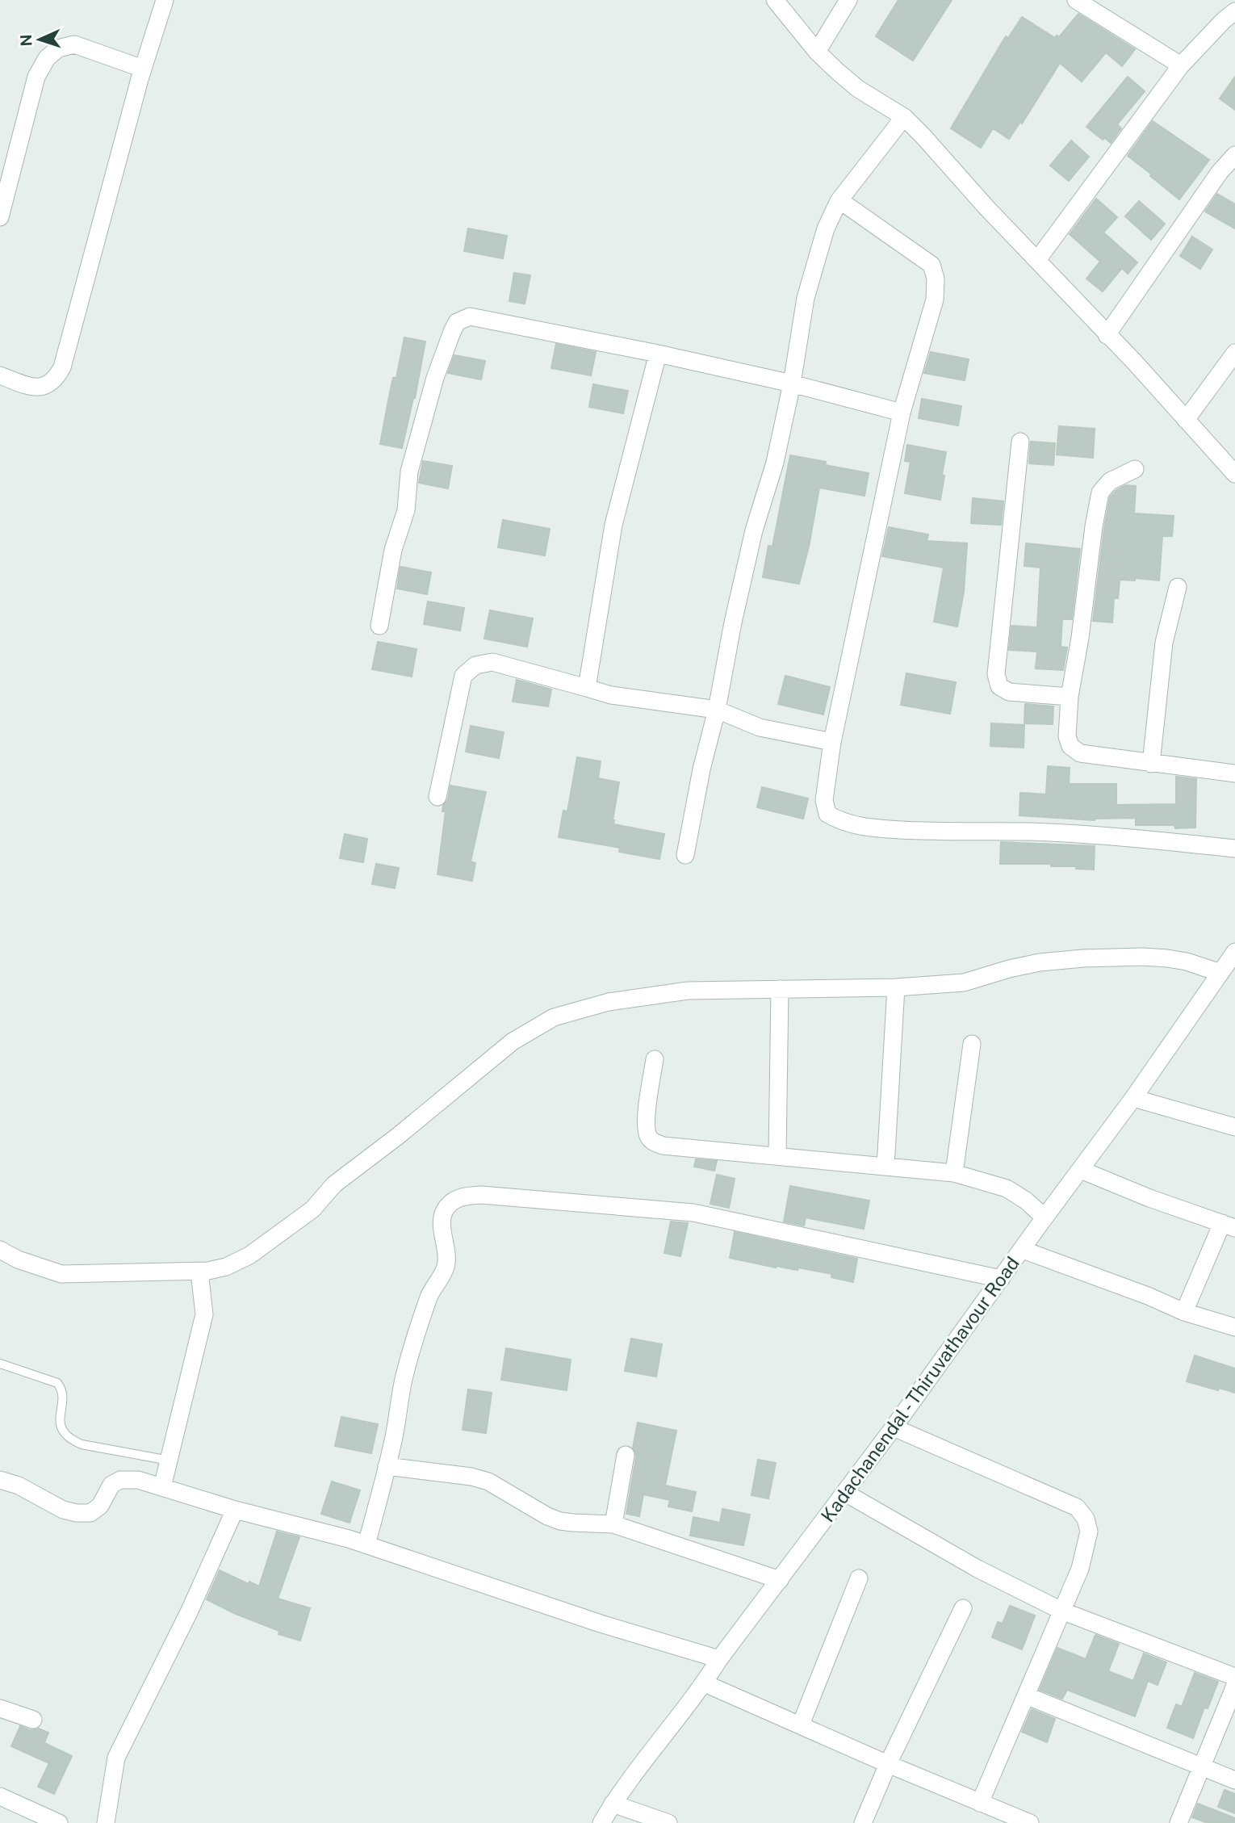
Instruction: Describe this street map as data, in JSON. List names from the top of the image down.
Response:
{
  "streets": {
    "street": ["Kadachanendal - Thiruvathavour Road"]
  },
  "north": "left"
}
